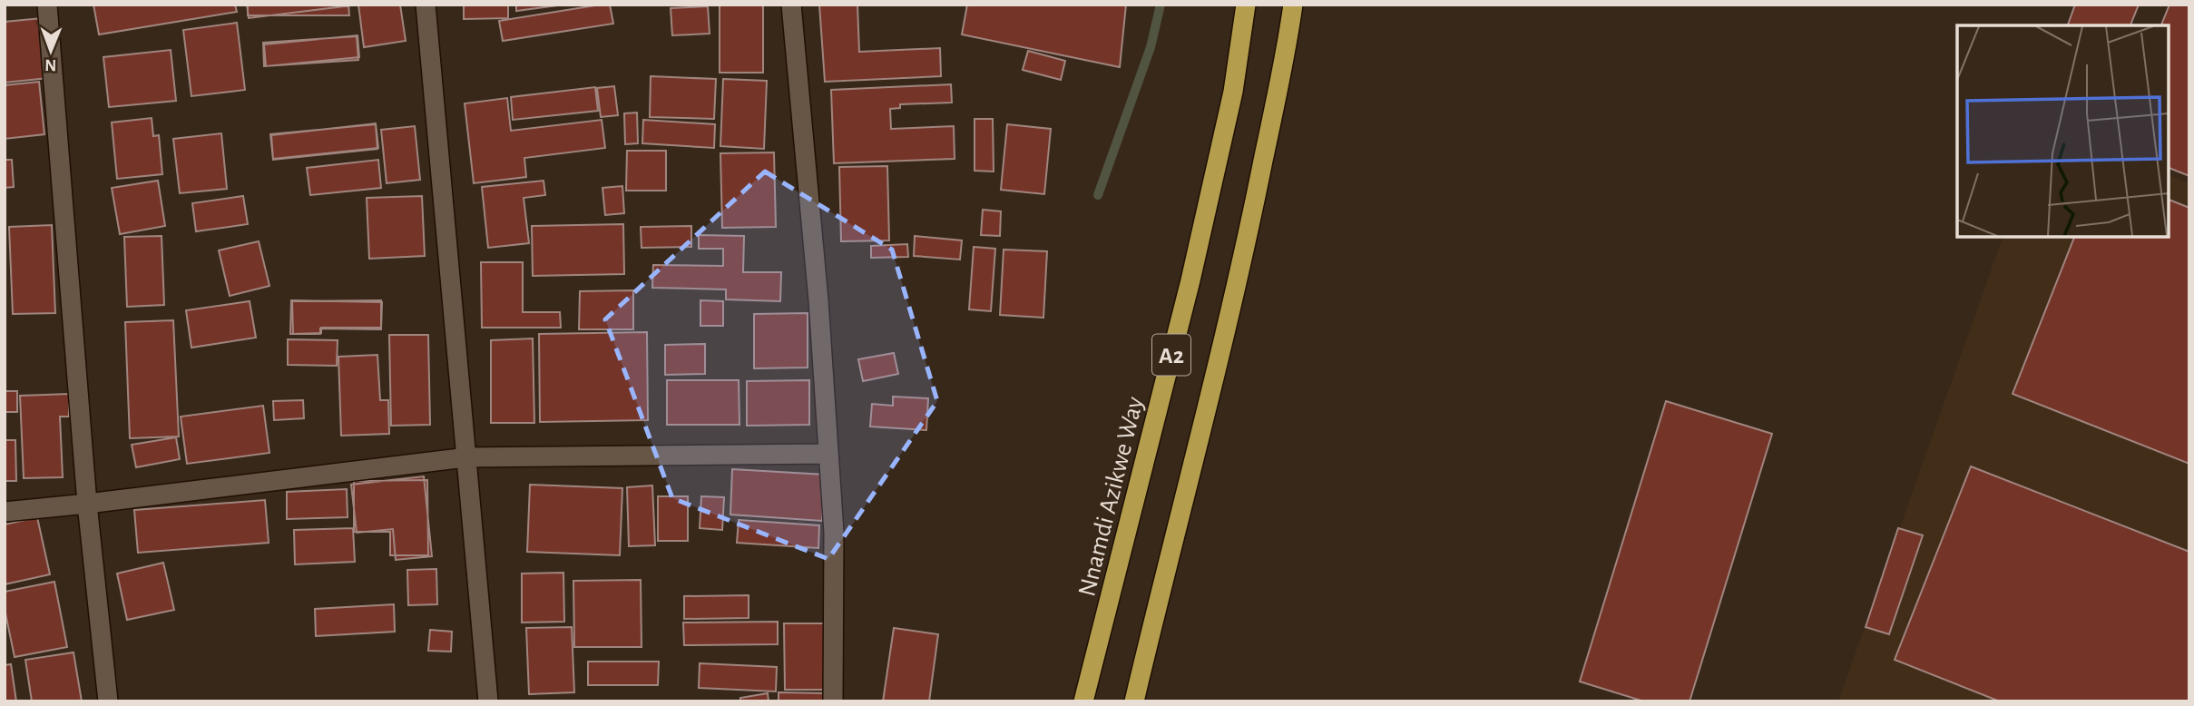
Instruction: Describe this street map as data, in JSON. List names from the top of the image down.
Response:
{
  "streets": {
    "highway": ["A2", "Nnamdi Azikwe Way"]
  },
  "north": "bottom"
}
